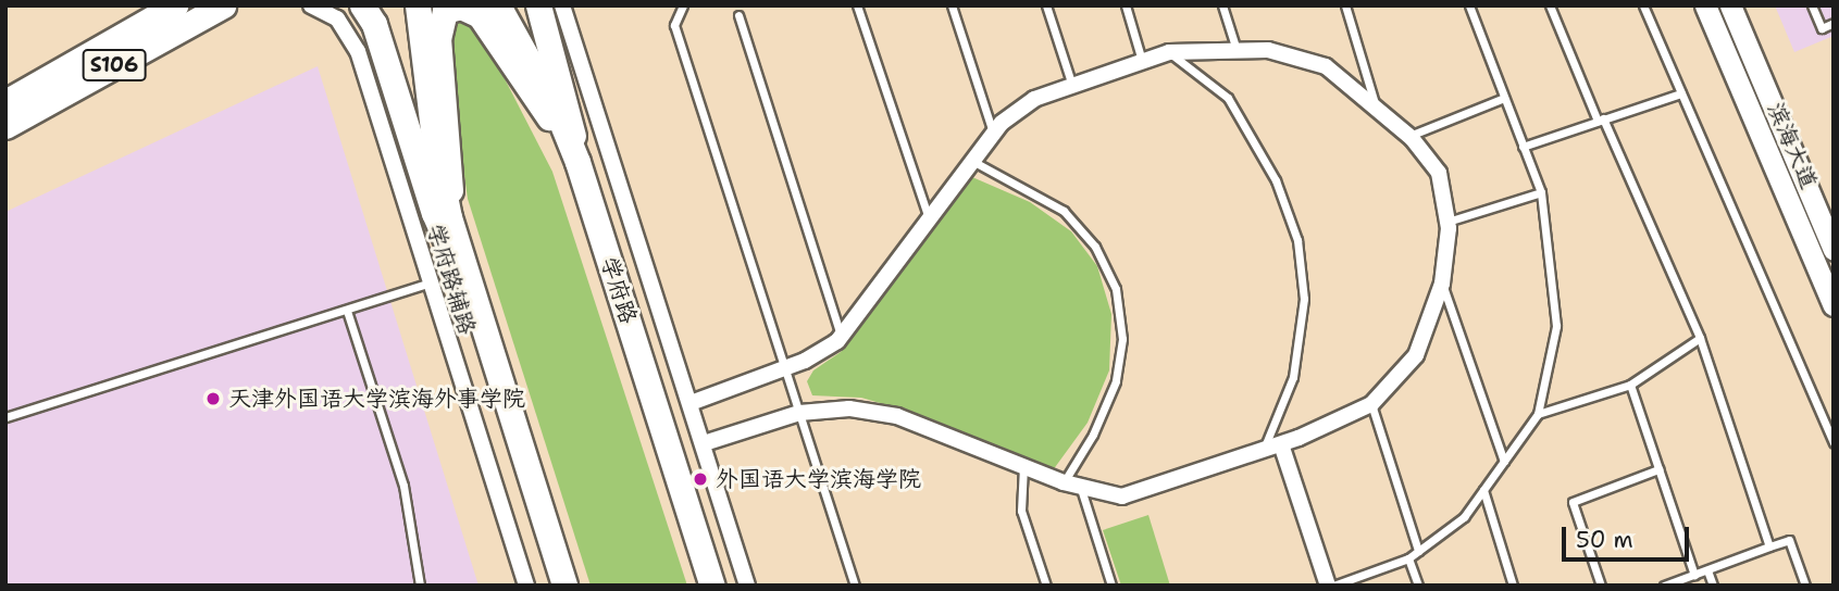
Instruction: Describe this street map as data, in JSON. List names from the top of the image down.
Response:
{
  "streets": {
    "main road": ["S106", "滨海大道", "学府路"],
    "street": ["学府路辅路"]
  },
  "places": ["天津外国语大学滨海外事学院", "外国语大学滨海学院"],
  "scale_bar": "50 m"
}
